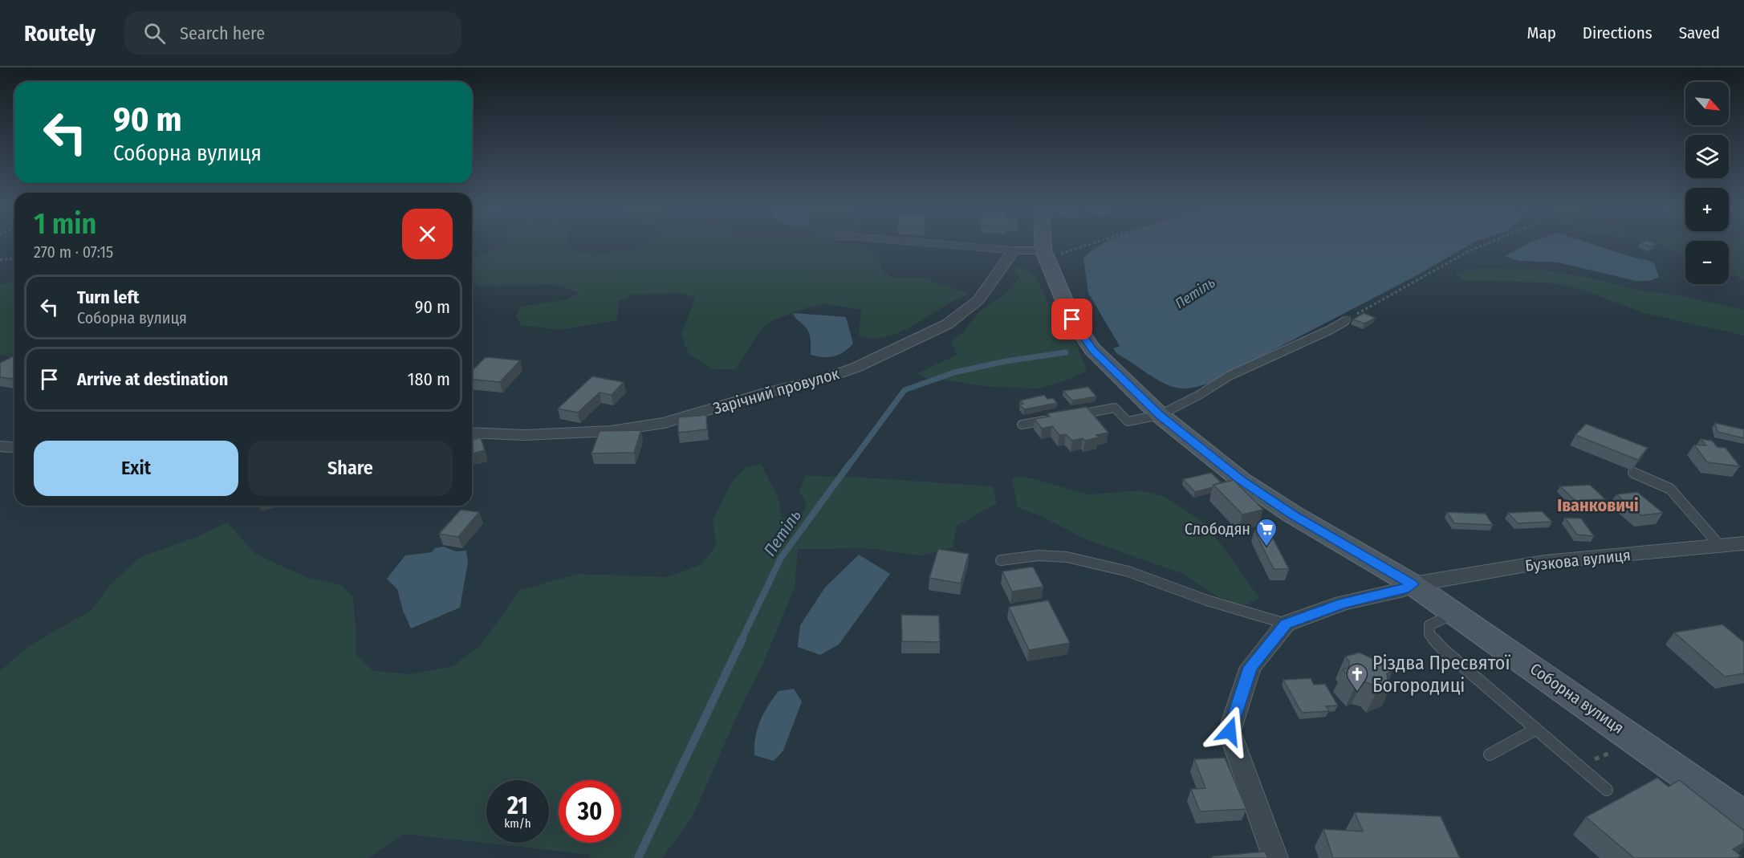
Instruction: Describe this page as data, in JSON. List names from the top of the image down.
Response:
{
  "streets": {
    "street": ["Зарічний провулок", "Бузкова вулиця", "Соборна вулиця"]
  },
  "crossings": [
    ["Бузкова вулиця", "Соборна вулиця"]
  ],
  "districts": ["Іванковичі"],
  "water": ["Петіль"],
  "places": {
    "supermarket": ["Слободян"],
    "church": ["Різдва Пресвятої Богородиці"]
  },
  "north": "bottom right",
  "page": {
    "header": "Routely",
    "search": "Search here",
    "nav": ["Map", "Directions", "Saved"],
    "map_buttons": ["+", "−"],
    "turn": ["90 m", "Соборна вулиця"],
    "heading": ["1 min", "270 m · 07:15"],
    "list": [
      {
        "name": "Turn left",
        "note": "Соборна вулиця",
        "value": "90 m"
      },
      {
        "name": "Arrive at destination",
        "value": "180 m"
      }
    ],
    "buttons": ["Exit", "Share"],
    "speed": "21 km/h",
    "limit": "30"
  }
}
